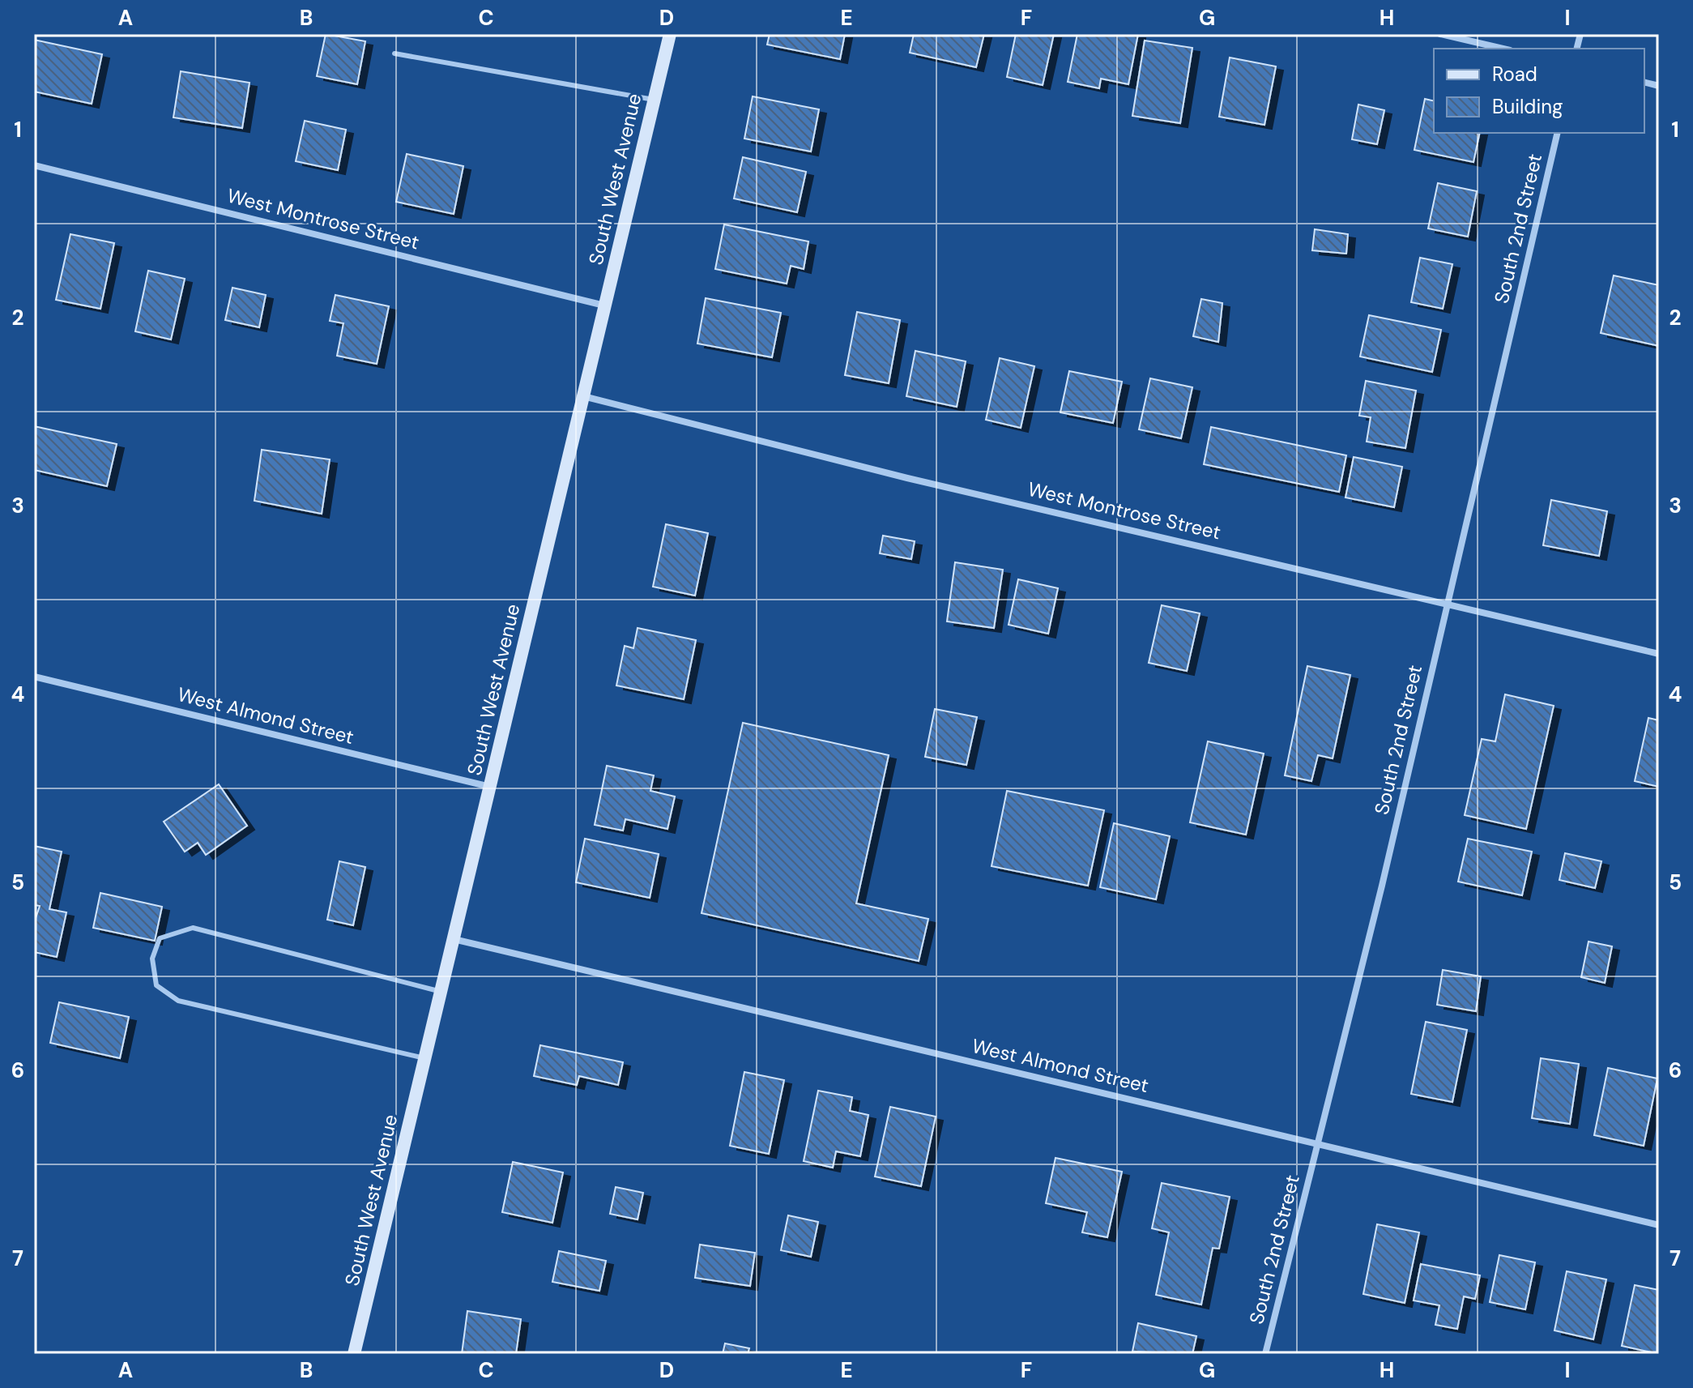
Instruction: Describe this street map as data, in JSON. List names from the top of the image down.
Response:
{
  "streets": {
    "street": [
      "South West Avenue",
      "West Montrose Street",
      "South 2nd Street",
      "West Almond Street"
    ]
  },
  "crossings": [
    ["South West Avenue", "West Montrose Street"],
    ["South West Avenue", "West Almond Street"],
    ["West Montrose Street", "South 2nd Street"],
    ["South 2nd Street", "West Almond Street"]
  ],
  "legend": ["Road", "Building"],
  "grid": {
    "columns": [
      "A",
      "B",
      "C",
      "D",
      "E",
      "F",
      "G",
      "H",
      "I"
    ],
    "rows": [
      "1",
      "2",
      "3",
      "4",
      "5",
      "6",
      "7"
    ]
  }
}
